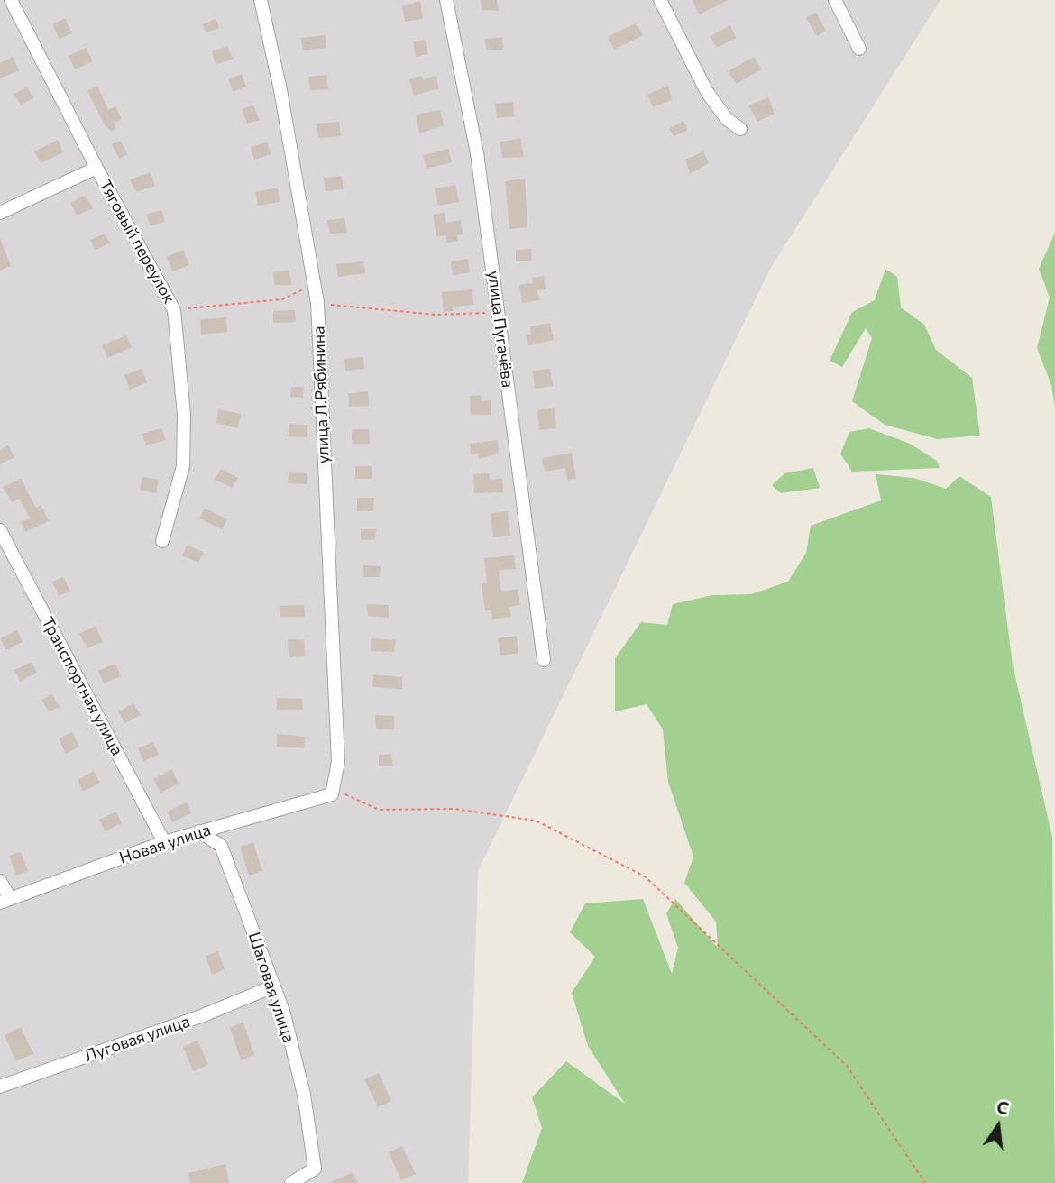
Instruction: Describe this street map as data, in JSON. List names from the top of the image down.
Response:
{
  "streets": {
    "street": [
      "Тяговый переулок",
      "улица Пугачёва",
      "улица Л.Рябинина",
      "Транспортная улица",
      "Новая улица",
      "Шаговая улица",
      "Луговая улица"
    ]
  },
  "crossings": [
    ["улица Л.Рябинина", "Новая улица"],
    ["Транспортная улица", "Новая улица"],
    ["Новая улица", "Шаговая улица"],
    ["Шаговая улица", "Луговая улица"]
  ],
  "north": "top"
}
